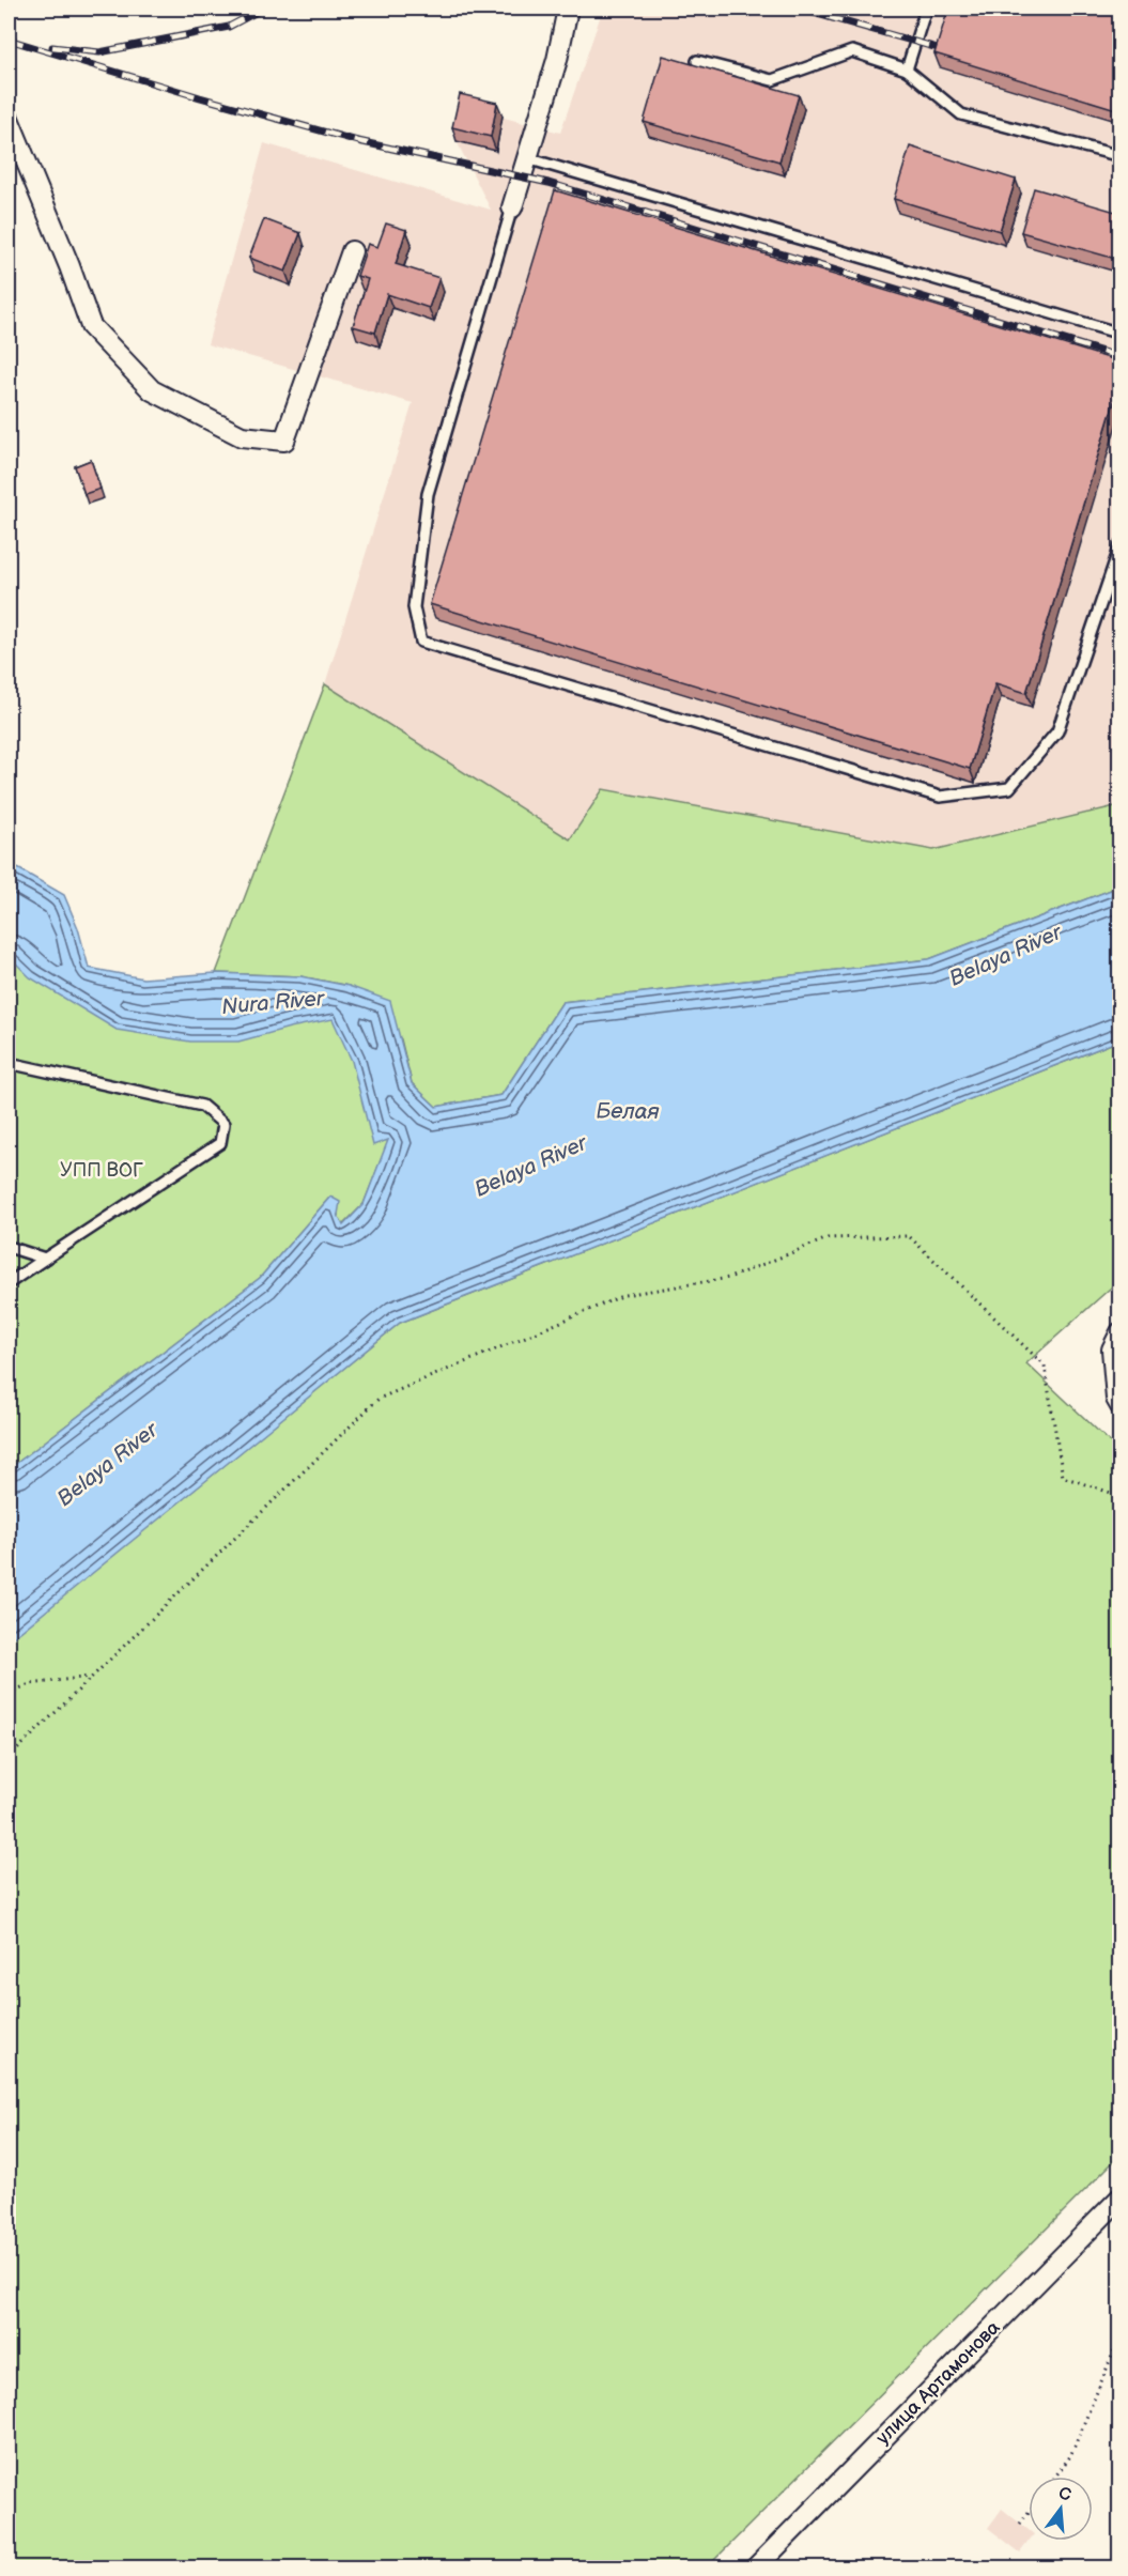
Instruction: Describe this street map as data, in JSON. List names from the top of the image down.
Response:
{
  "streets": {
    "street": ["улица Артамонова"]
  },
  "water": ["Belaya River", "Nura River", "Белая"],
  "parks": ["УПП ВОГ"],
  "north": "top"
}
